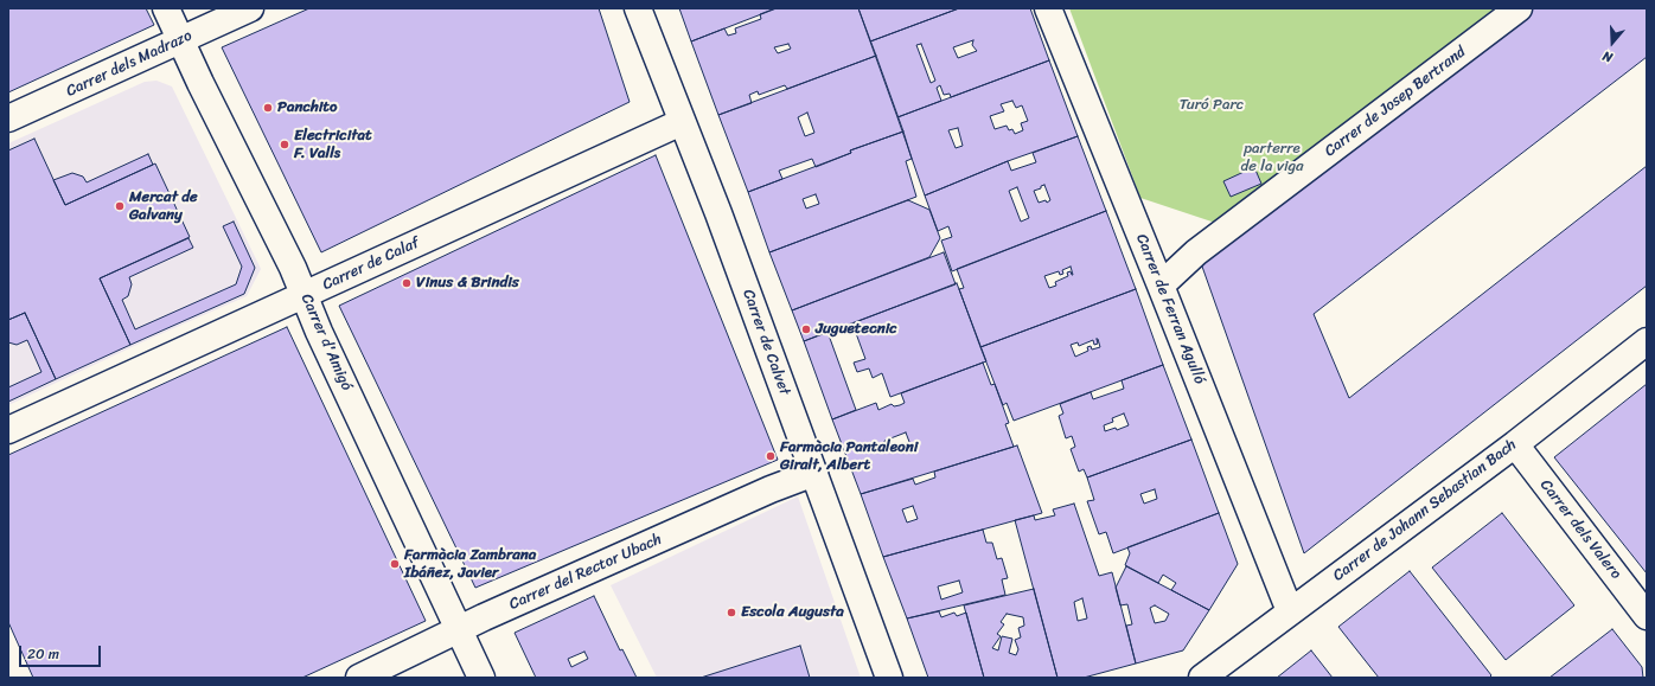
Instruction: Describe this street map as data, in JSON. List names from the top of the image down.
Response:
{
  "streets": {
    "street": [
      "Carrer dels Madrazo",
      "Carrer de Josep Bertrand",
      "Carrer de Calaf",
      "Carrer de Ferran Agulló",
      "Carrer d'Amigó",
      "Carrer de Calvet",
      "Carrer de Johann Sebastian Bach",
      "Carrer dels Valero",
      "Carrer del Rector Ubach"
    ]
  },
  "crossings": [
    ["Carrer dels Madrazo", "Carrer d'Amigó"],
    ["Carrer de Josep Bertrand", "Carrer de Ferran Agulló"],
    ["Carrer de Calaf", "Carrer d'Amigó"],
    ["Carrer de Calaf", "Carrer de Calvet"],
    ["Carrer de Ferran Agulló", "Carrer de Johann Sebastian Bach"],
    ["Carrer d'Amigó", "Carrer del Rector Ubach"],
    ["Carrer de Calvet", "Carrer del Rector Ubach"],
    ["Carrer de Johann Sebastian Bach", "Carrer dels Valero"]
  ],
  "parks": ["Turó Parc", "parterre de la viga"],
  "places": [
    "Panchito",
    "Electricitat F. Valls",
    "Mercat de Galvany",
    "Vinus & Brindis",
    "Juguetecnic",
    "Farmàcia Pantaleoni Giralt, Albert",
    "Farmàcia Zambrana Ibáñez, Javier",
    "Escola Augusta"
  ],
  "scale_bar": "20 m",
  "north": "bottom"
}
